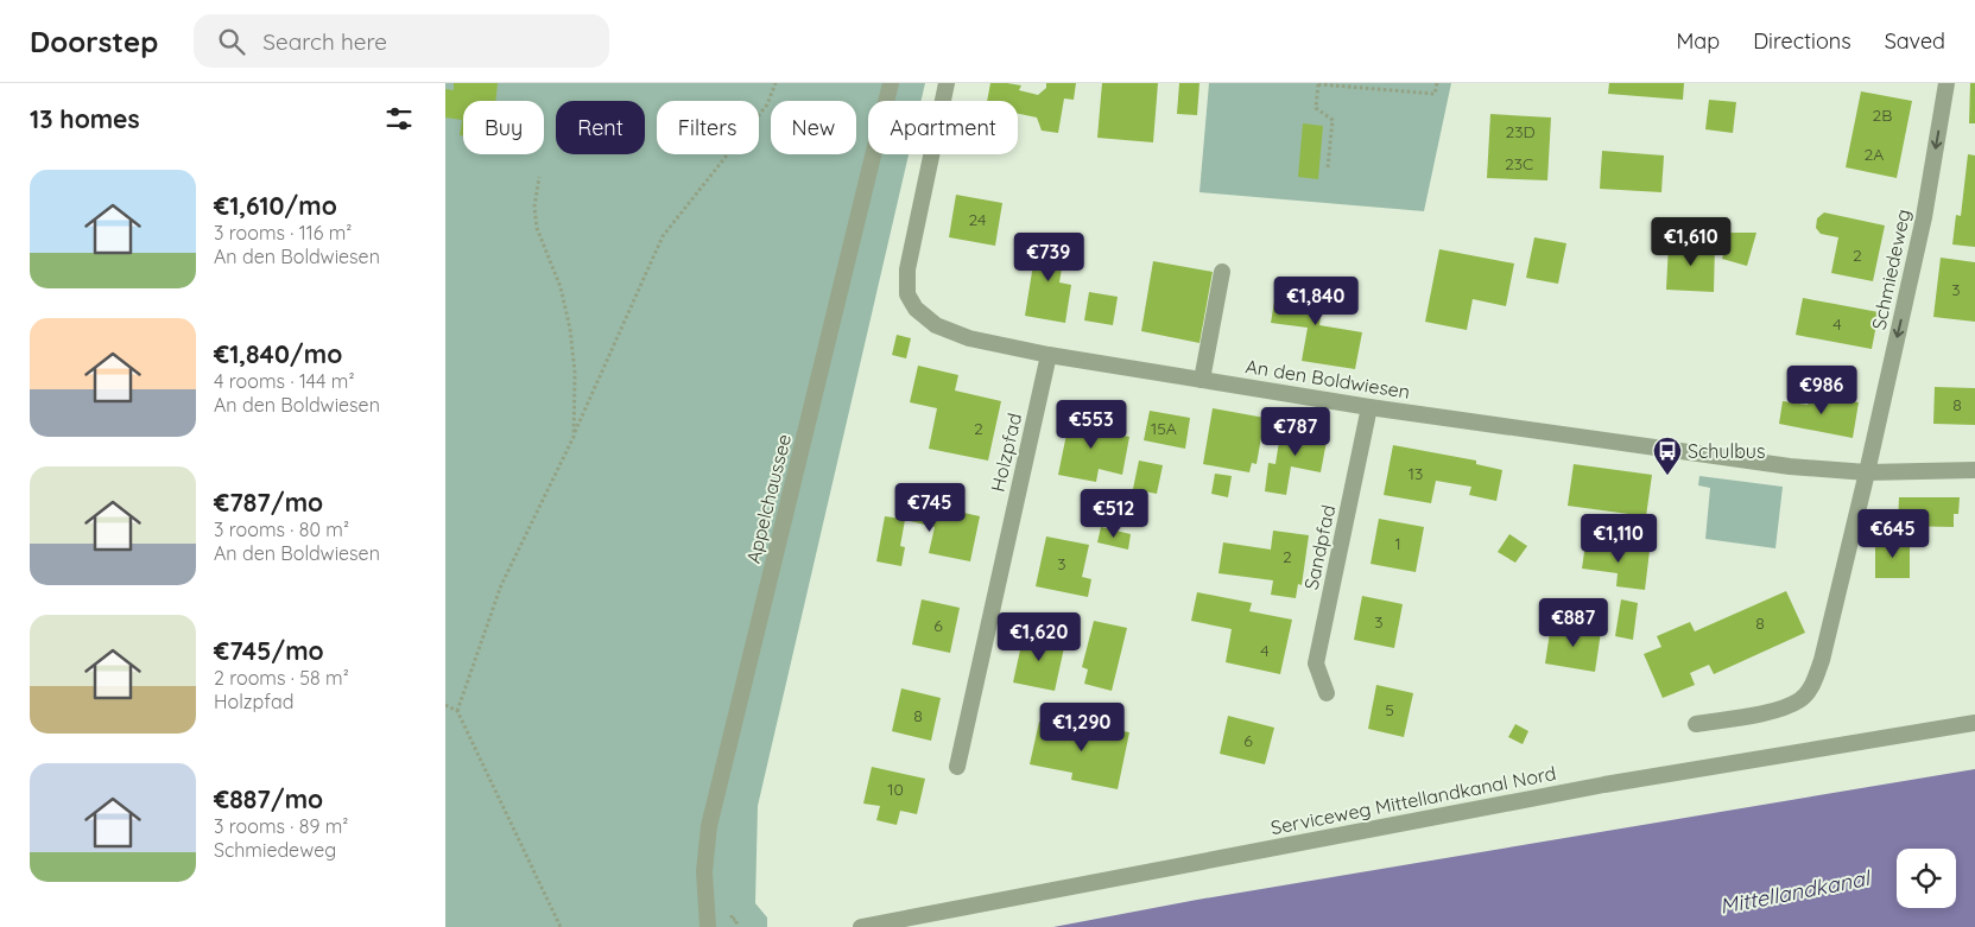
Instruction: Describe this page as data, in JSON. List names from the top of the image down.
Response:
{
  "streets": {
    "street": [
      "Schmiedeweg",
      "An den Boldwiesen",
      "Holzpfad",
      "Appelchaussee",
      "Sandpfad",
      "Serviceweg Mittellandkanal Nord"
    ]
  },
  "crossings": [
    ["Schmiedeweg", "An den Boldwiesen"],
    ["An den Boldwiesen", "Holzpfad"],
    ["An den Boldwiesen", "Sandpfad"]
  ],
  "one_way": ["Schmiedeweg"],
  "water": ["Mittellandkanal"],
  "places": {
    "bus stop": ["Schulbus"]
  },
  "house_numbers": [
    "2B",
    "23D",
    "2A",
    "23C",
    "24",
    "2",
    "3",
    "4",
    "8",
    "2",
    "15A",
    "13",
    "1",
    "2",
    "3",
    "3",
    "8",
    "6",
    "4",
    "5",
    "8",
    "6",
    "10"
  ],
  "page": {
    "header": "Doorstep",
    "search": "Search here",
    "nav": ["Map", "Directions", "Saved"],
    "heading": "13 homes",
    "chip": [
      "Buy",
      "Rent",
      "Filters",
      "New",
      "Apartment"
    ],
    "list": [
      {
        "name": "€1,610/mo",
        "note": "3 rooms · 116 m² · An den Boldwiesen"
      },
      {
        "name": "€1,840/mo",
        "note": "4 rooms · 144 m² · An den Boldwiesen"
      },
      {
        "name": "€787/mo",
        "note": "3 rooms · 80 m² · An den Boldwiesen"
      },
      {
        "name": "€745/mo",
        "note": "2 rooms · 58 m² · Holzpfad"
      },
      {
        "name": "€887/mo",
        "note": "3 rooms · 89 m² · Schmiedeweg"
      }
    ],
    "price": [
      "€1,610",
      "€739",
      "€1,840",
      "€986",
      "€553",
      "€787",
      "€745",
      "€512",
      "€645",
      "€1,110",
      "€887",
      "€1,620",
      "€1,290"
    ]
  }
}
